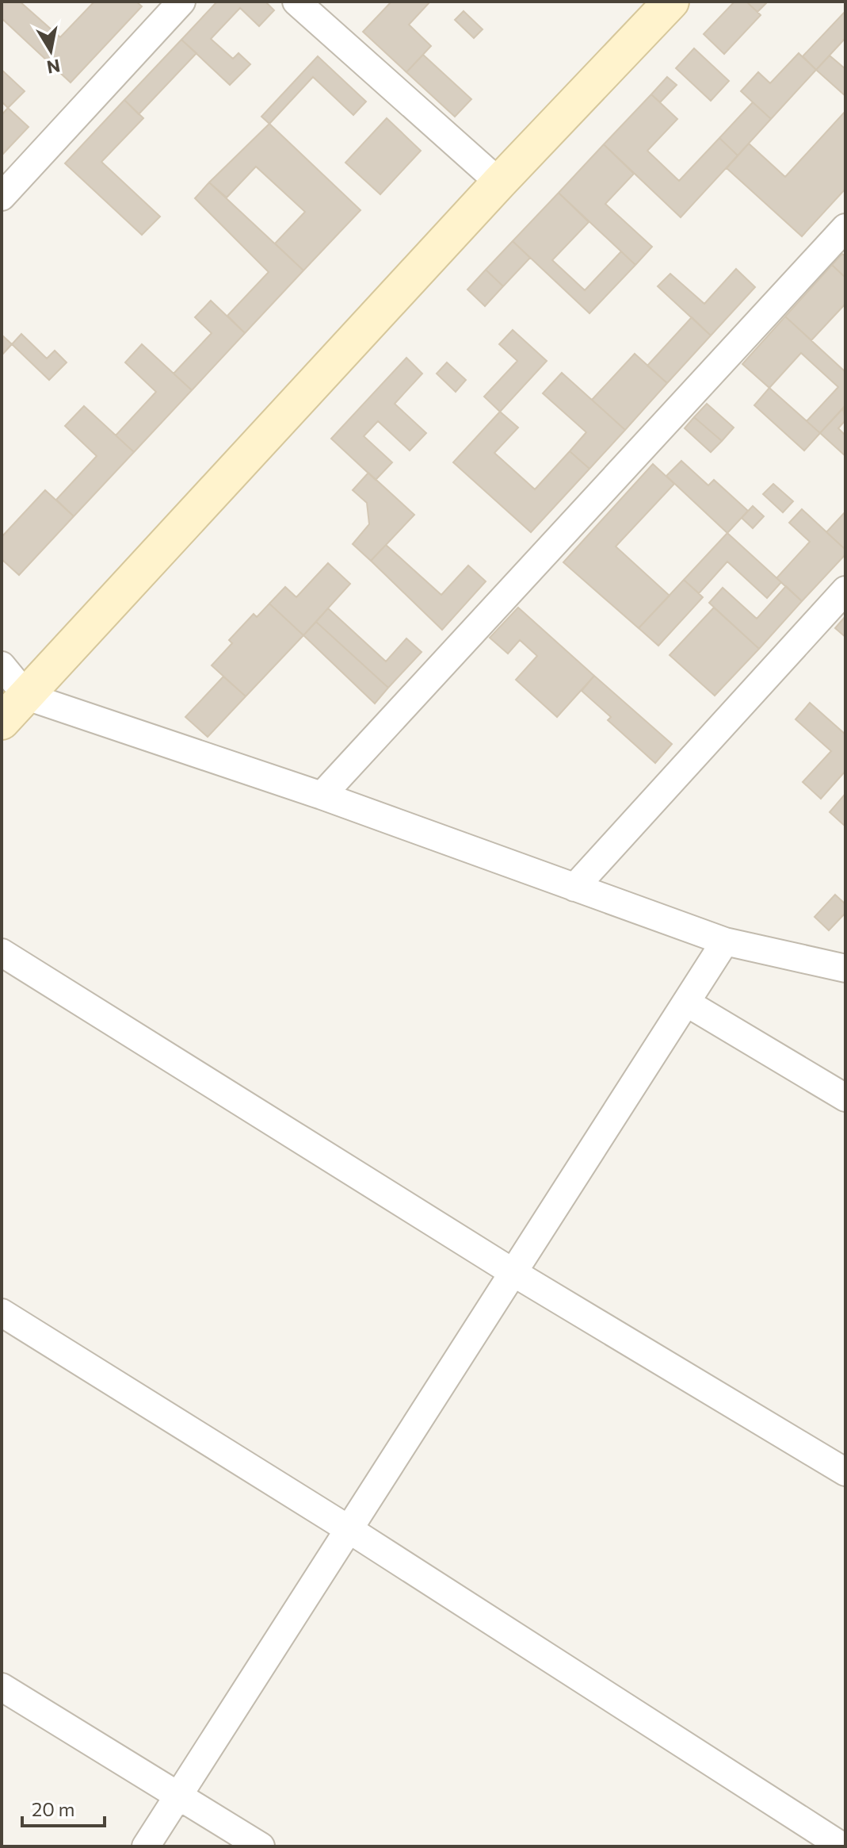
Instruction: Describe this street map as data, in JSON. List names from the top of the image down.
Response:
{
  "scale_bar": "20 m",
  "north": "bottom"
}
